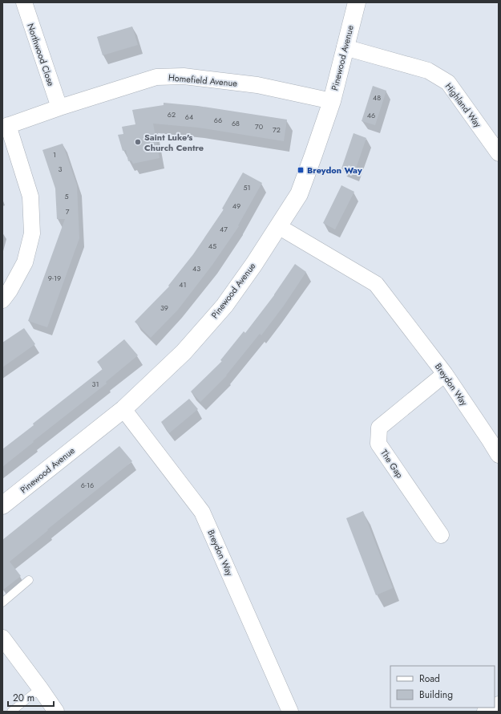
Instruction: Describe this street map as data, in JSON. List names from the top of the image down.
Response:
{
  "streets": {
    "street": [
      "Northwood Close",
      "Pinewood Avenue",
      "Homefield Avenue",
      "Highland Way",
      "Breydon Way",
      "The Gap"
    ]
  },
  "crossings": [
    ["Northwood Close", "Homefield Avenue"],
    ["Pinewood Avenue", "Homefield Avenue"],
    ["Pinewood Avenue", "Highland Way"],
    ["Pinewood Avenue", "Breydon Way"],
    ["Breydon Way", "The Gap"]
  ],
  "places": {
    "other": ["Saint Luke's Church Centre"],
    "transit": ["Breydon Way"]
  },
  "house_numbers": [
    "48",
    "62",
    "46",
    "64",
    "66",
    "68",
    "70",
    "72",
    "1",
    "3",
    "51",
    "5",
    "49",
    "7",
    "47",
    "45",
    "43",
    "9-19",
    "41",
    "39",
    "31",
    "6-16"
  ],
  "legend": ["Road", "Building"],
  "scale_bar": "20 m"
}
